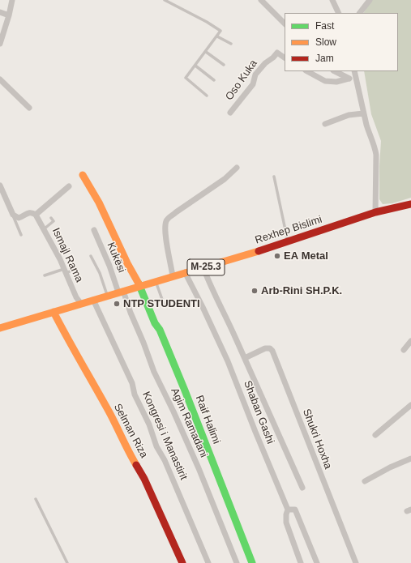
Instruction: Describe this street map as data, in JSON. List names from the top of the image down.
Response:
{
  "streets": {
    "street": [
      "Oso Kuka",
      "Rexhep Bislimi",
      "Ismajl Rama",
      "Kukësi",
      "M-25.3",
      "Shaban Gashi",
      "Raif Halimi",
      "Agim Ramadani",
      "Selman Riza",
      "Kongresi i Manastirit",
      "Shukri Hoxha"
    ]
  },
  "crossings": [
    ["Rexhep Bislimi", "Ismajl Rama"],
    ["Rexhep Bislimi", "Kukësi"],
    ["Rexhep Bislimi", "Shaban Gashi"],
    ["Rexhep Bislimi", "Raif Halimi"],
    ["Rexhep Bislimi", "Agim Ramadani"],
    ["Rexhep Bislimi", "Selman Riza"],
    ["Rexhep Bislimi", "Kongresi i Manastirit"],
    ["Kukësi", "Agim Ramadani"]
  ],
  "places": ["EA Metal", "Arb-Rini SH.P.K.", "NTP STUDENTI"],
  "legend": ["Fast", "Slow", "Jam"]
}
